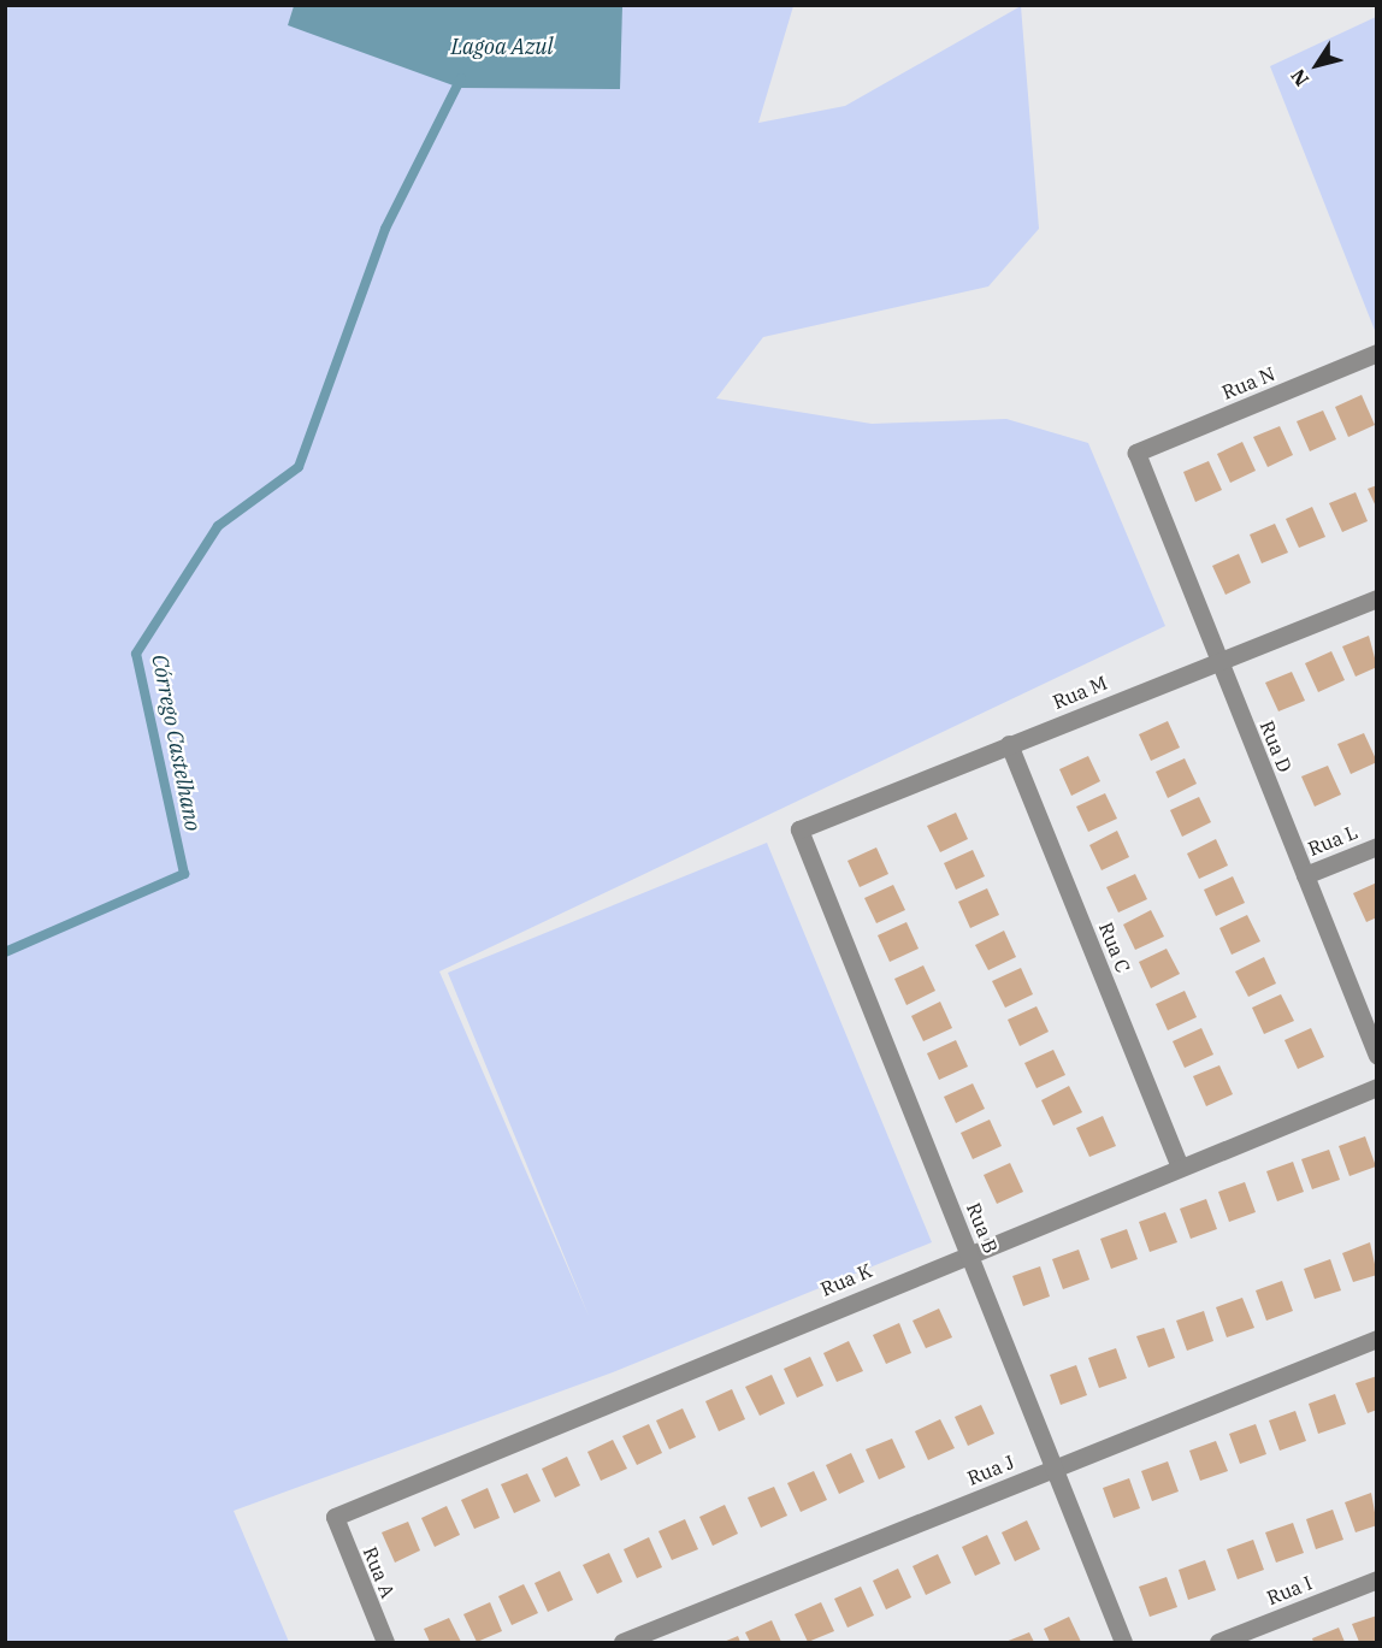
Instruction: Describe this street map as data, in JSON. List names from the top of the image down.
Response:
{
  "streets": {
    "street": [
      "Rua N",
      "Rua M",
      "Rua D",
      "Rua L",
      "Rua C",
      "Rua B",
      "Rua K",
      "Rua J",
      "Rua A",
      "Rua I"
    ]
  },
  "crossings": [
    ["Rua N", "Rua D"],
    ["Rua M", "Rua D"],
    ["Rua M", "Rua C"],
    ["Rua M", "Rua B"],
    ["Rua D", "Rua L"],
    ["Rua C", "Rua K"],
    ["Rua B", "Rua K"],
    ["Rua B", "Rua J"],
    ["Rua K", "Rua A"]
  ],
  "water": ["Lagoa Azul", "Córrego Castelhano"],
  "north": "bottom left"
}
